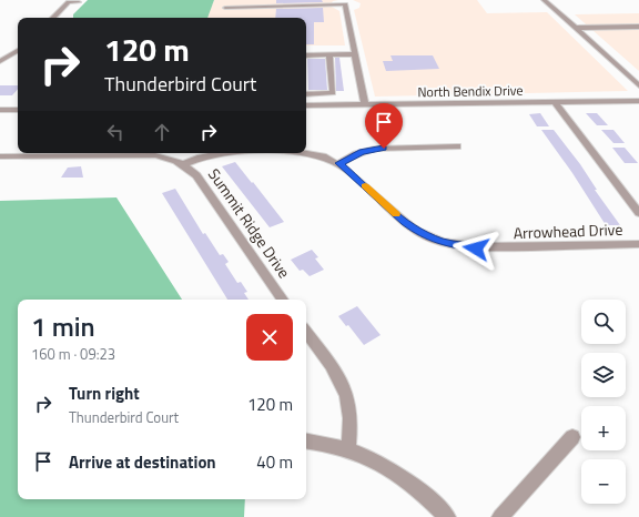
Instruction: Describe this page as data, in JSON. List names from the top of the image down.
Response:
{
  "streets": {
    "street": ["North Bendix Drive", "Summit Ridge Drive", "Arrowhead Drive"]
  },
  "crossings": [
    ["Summit Ridge Drive", "Arrowhead Drive"]
  ],
  "page": {
    "turn": ["120 m", "Thunderbird Court"],
    "map_buttons": ["+", "−"],
    "heading": ["1 min", "160 m · 09:23"],
    "list": [
      {
        "name": "Turn right",
        "note": "Thunderbird Court",
        "value": "120 m"
      },
      {
        "name": "Arrive at destination",
        "value": "40 m"
      }
    ]
  }
}
